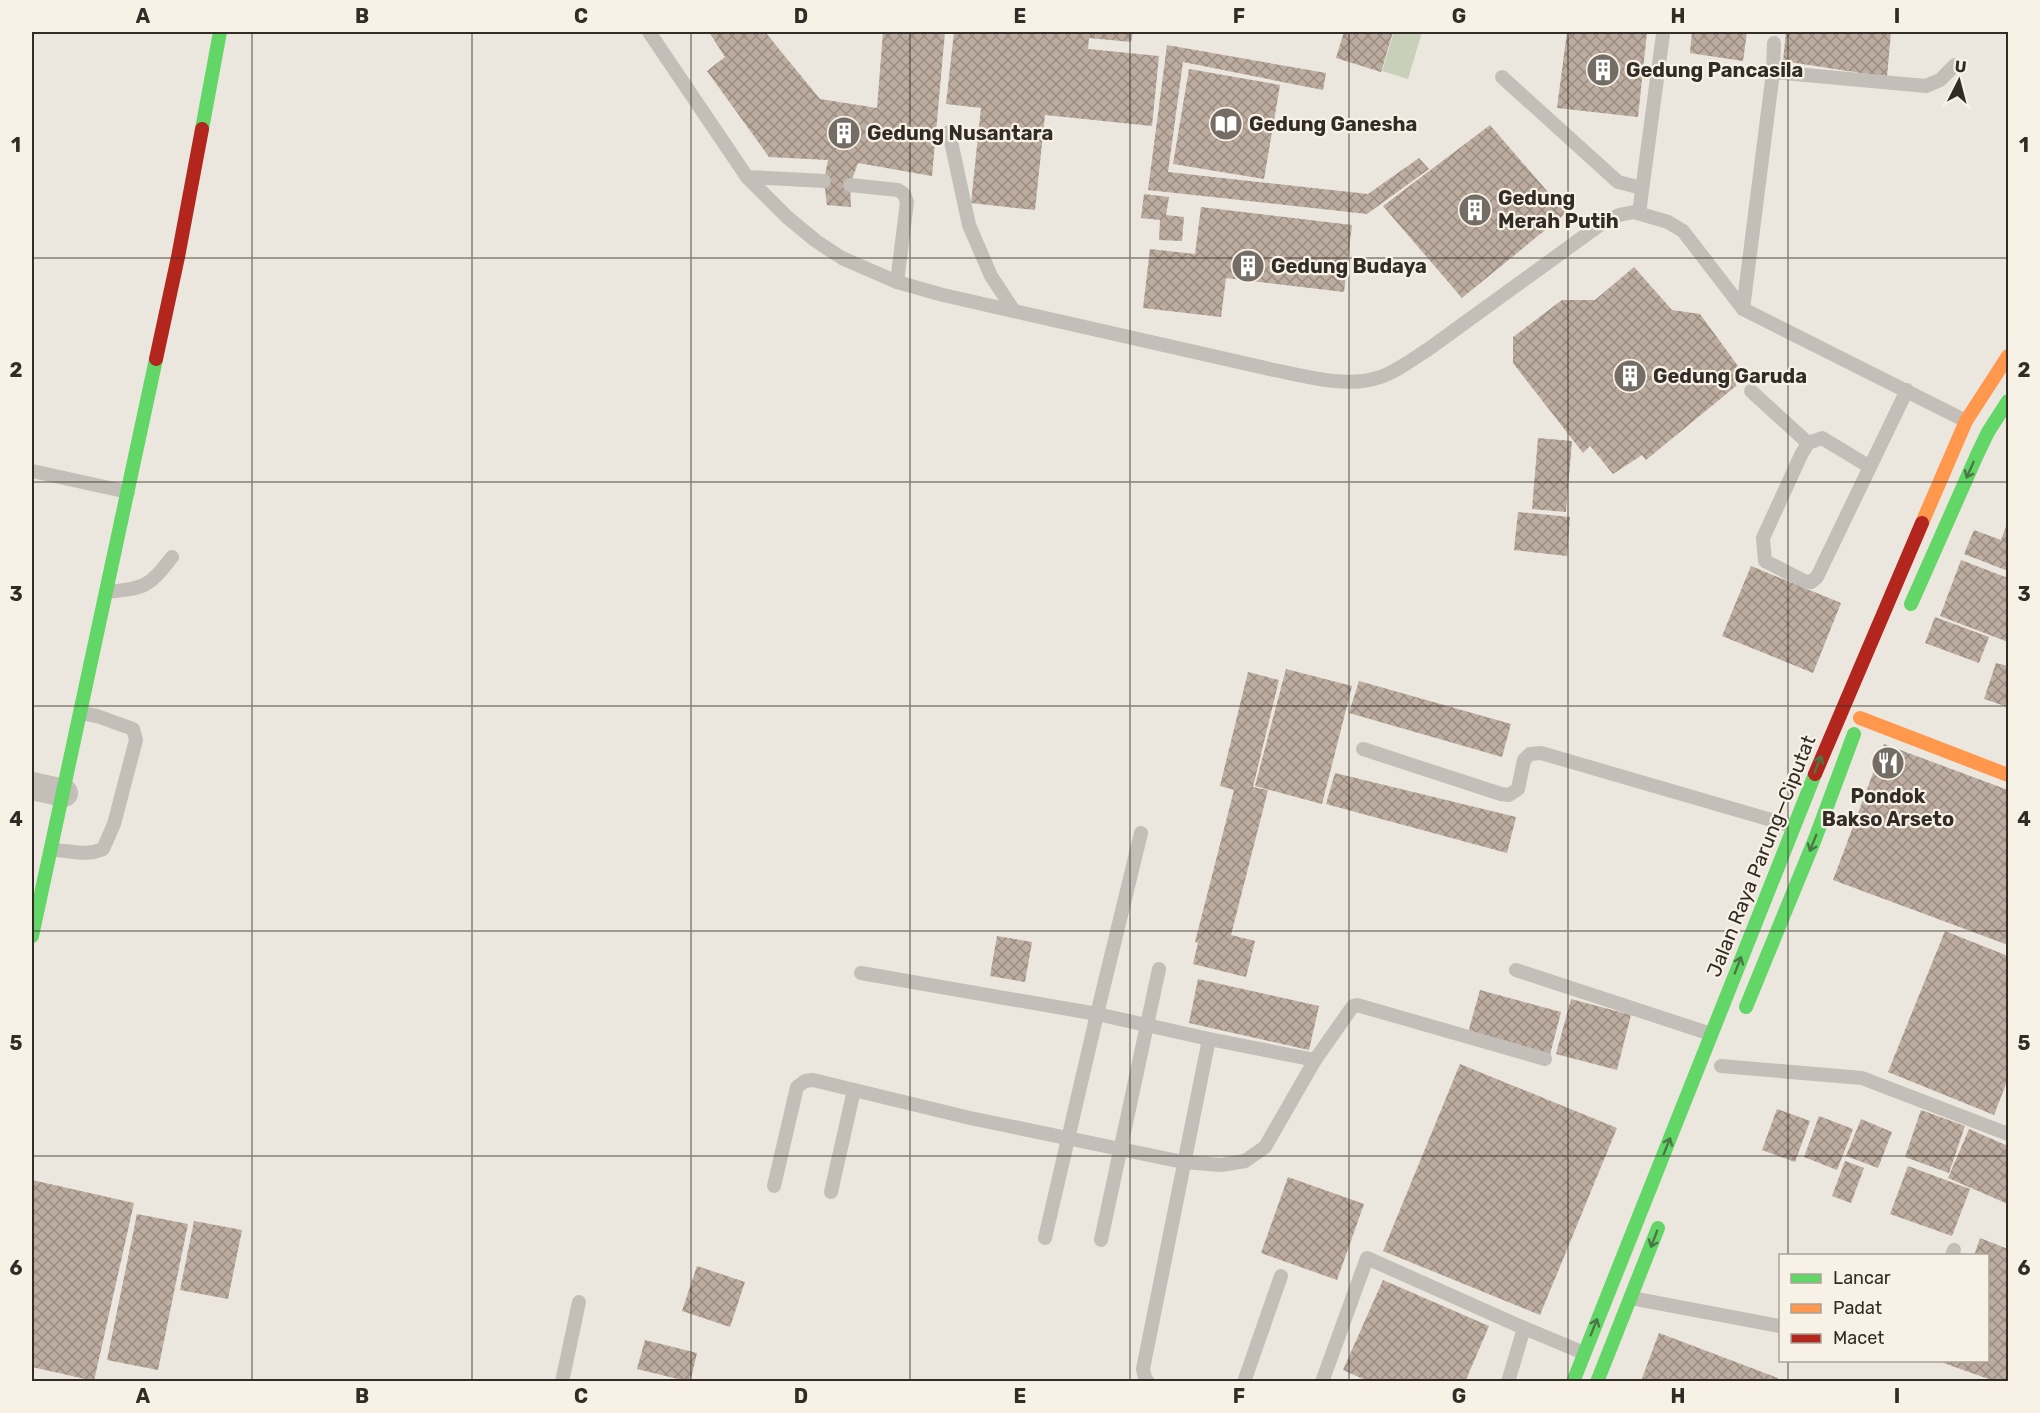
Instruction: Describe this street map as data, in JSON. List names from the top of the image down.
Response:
{
  "streets": {
    "main road": ["Jalan Raya Parung—Ciputat"]
  },
  "places": {
    "building": [
      "Gedung Pancasila",
      "Gedung Nusantara",
      "Gedung Merah Putih",
      "Gedung Budaya",
      "Gedung Garuda"
    ],
    "library": ["Gedung Ganesha"],
    "restaurant": ["Pondok Bakso Arseto"]
  },
  "legend": ["Lancar", "Padat", "Macet"],
  "north": "top",
  "grid": {
    "columns": [
      "A",
      "B",
      "C",
      "D",
      "E",
      "F",
      "G",
      "H",
      "I"
    ],
    "rows": [
      "1",
      "2",
      "3",
      "4",
      "5",
      "6"
    ]
  }
}
